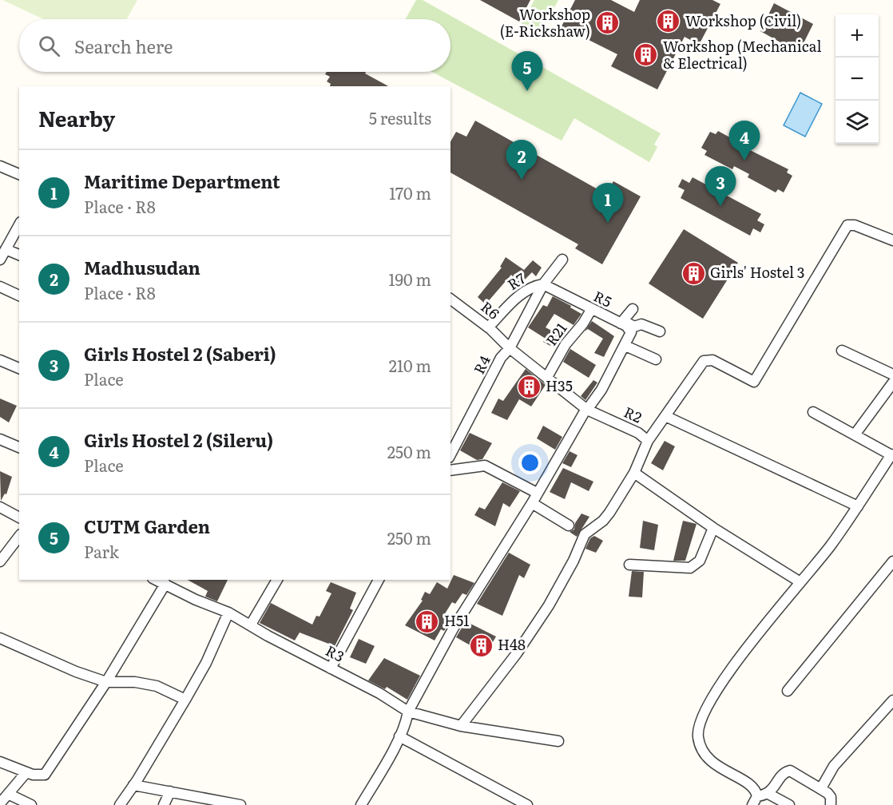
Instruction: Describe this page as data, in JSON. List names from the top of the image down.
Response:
{
  "streets": {
    "street": [
      "R7",
      "R5",
      "R6",
      "R21",
      "R4",
      "R2",
      "R3"
    ]
  },
  "crossings": [
    ["R7", "R5"],
    ["R7", "R6"],
    ["R5", "R21"],
    ["R6", "R4"],
    ["R21", "R4"],
    ["R4", "R2"]
  ],
  "places": {
    "building": [
      "Workshop (Civil)",
      "Workshop (E-Rickshaw)",
      "Workshop (Mechanical & Electrical)",
      "Girls' Hostel 3",
      "H35",
      "H51",
      "H48"
    ]
  },
  "page": {
    "map_buttons": ["+", "−"],
    "search": "Search here",
    "pins": [
      "5",
      "4",
      "2",
      "3",
      "1"
    ],
    "heading": ["Nearby", "5 results"],
    "list": [
      {
        "mark": "1",
        "name": "Maritime Department",
        "note": "Place · R8",
        "value": "170 m"
      },
      {
        "mark": "2",
        "name": "Madhusudan",
        "note": "Place · R8",
        "value": "190 m"
      },
      {
        "mark": "3",
        "name": "Girls Hostel 2 (Saberi)",
        "note": "Place",
        "value": "210 m"
      },
      {
        "mark": "4",
        "name": "Girls Hostel 2 (Sileru)",
        "note": "Place",
        "value": "250 m"
      },
      {
        "mark": "5",
        "name": "CUTM Garden",
        "note": "Park",
        "value": "250 m"
      }
    ]
  }
}
